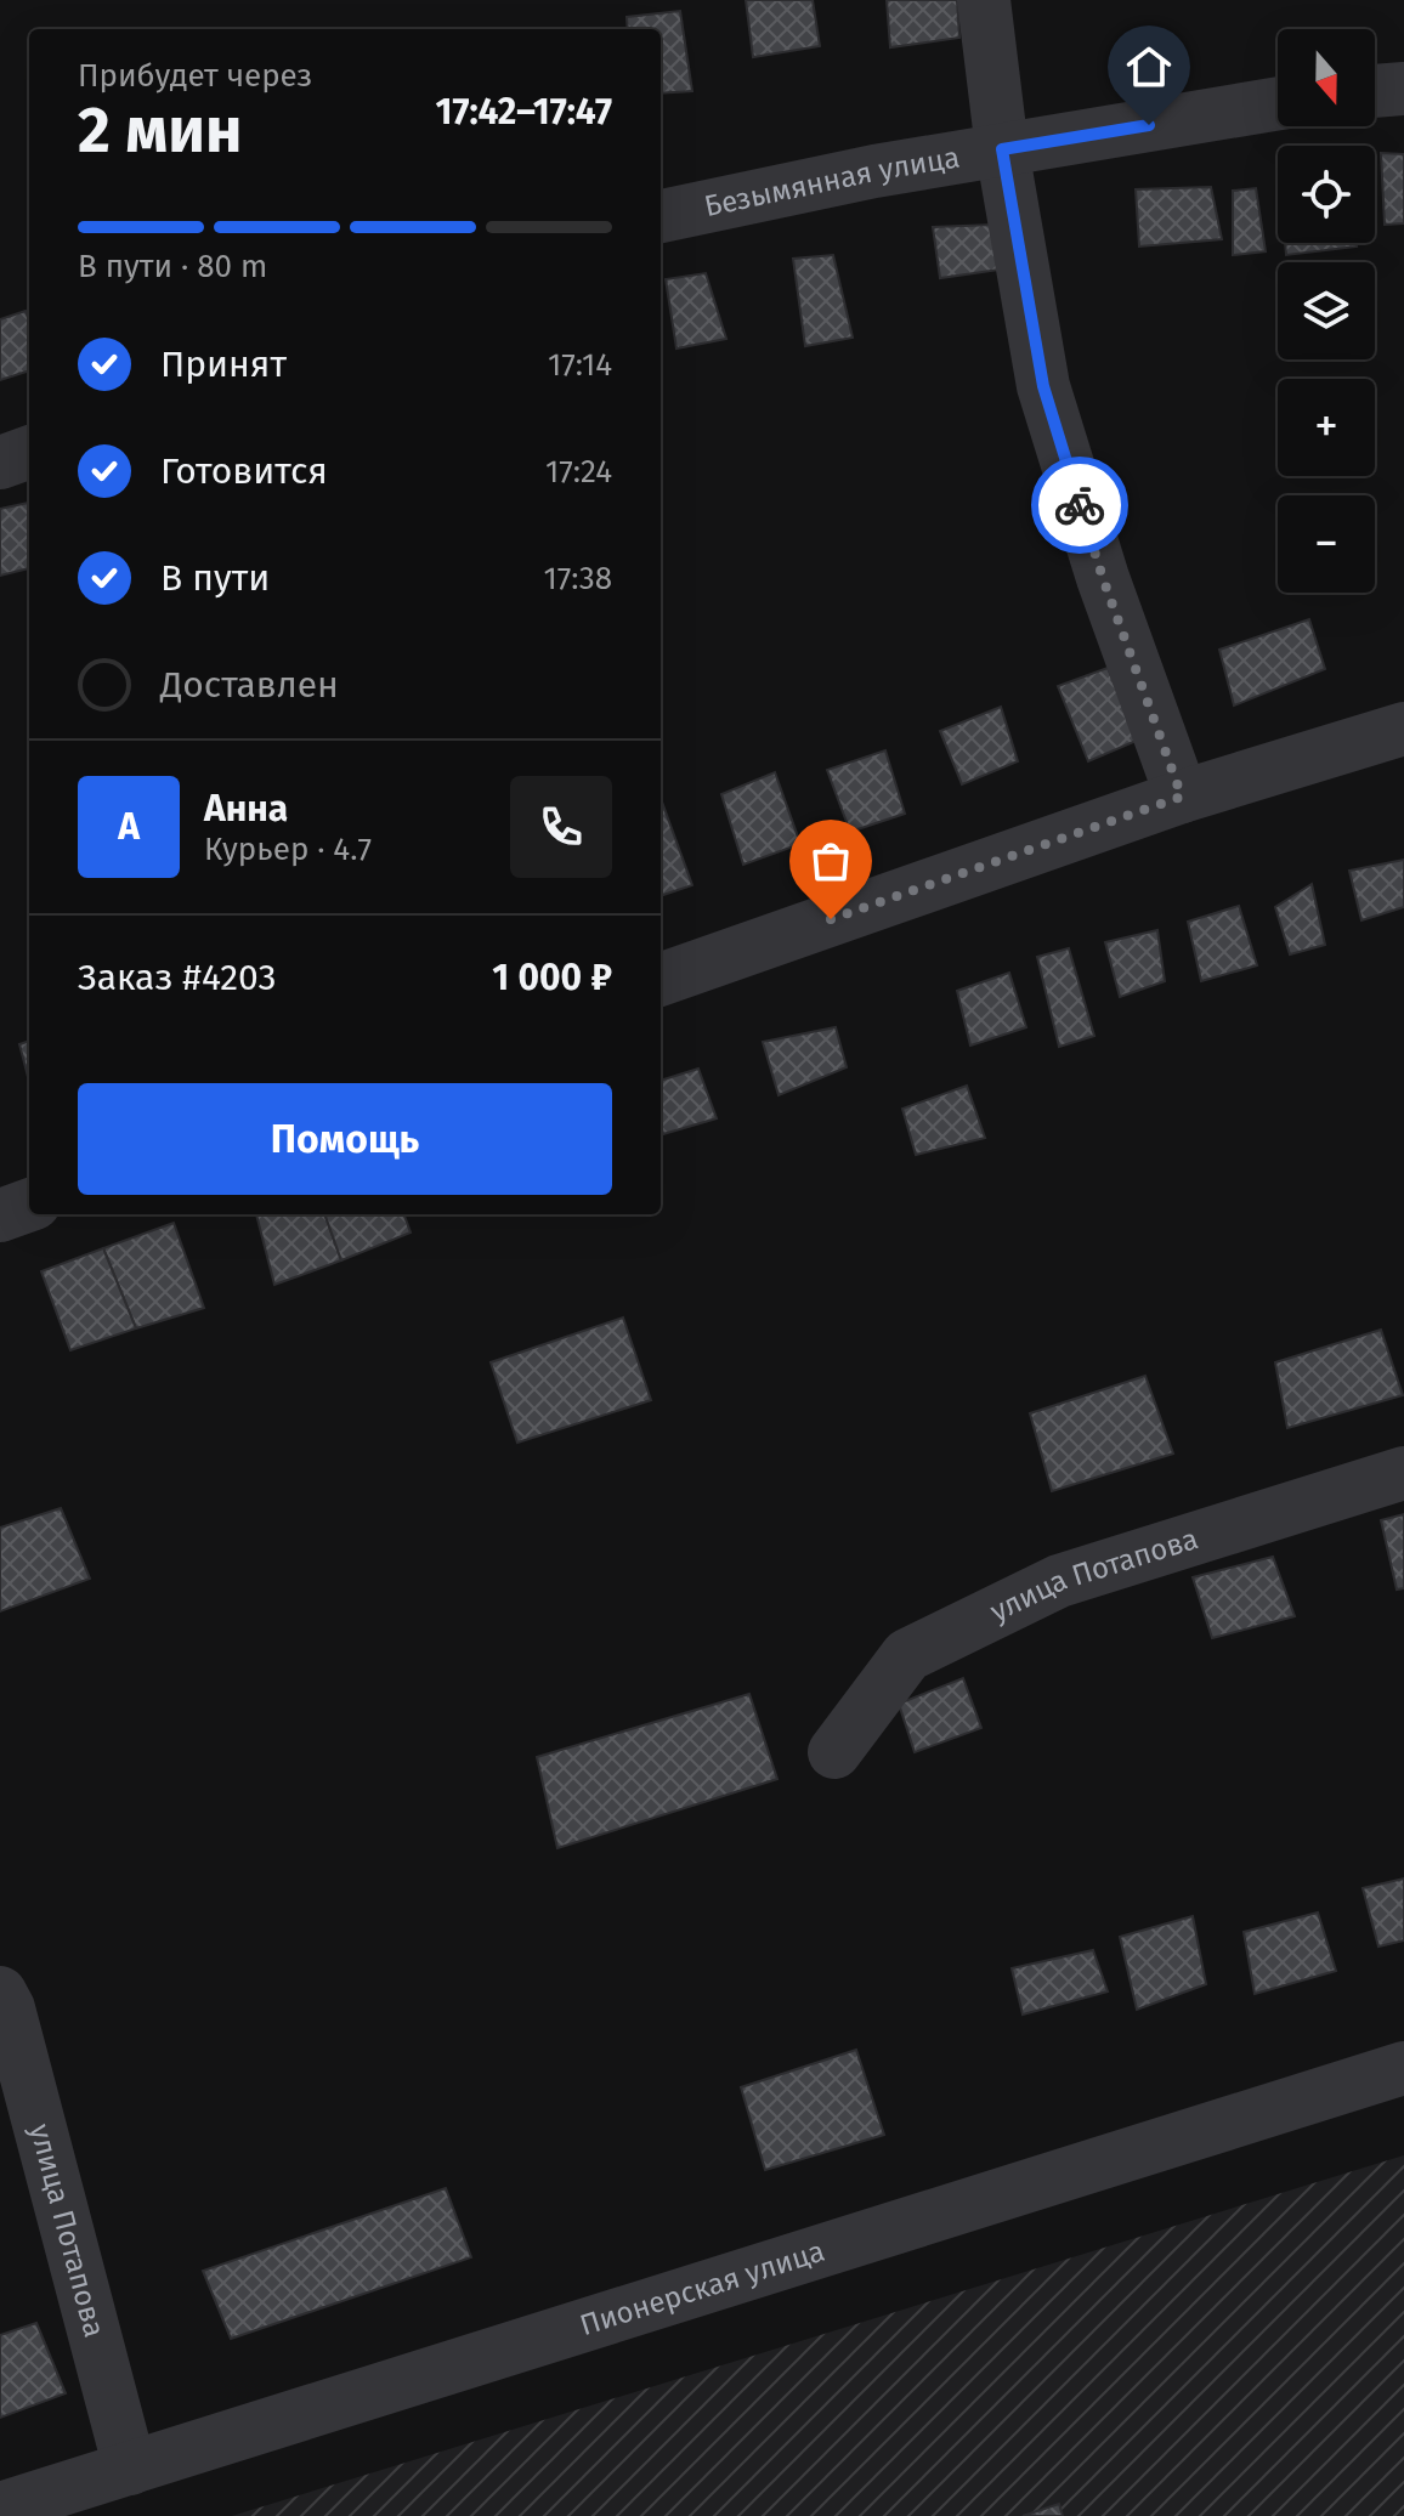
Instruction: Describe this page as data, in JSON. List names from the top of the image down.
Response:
{
  "streets": {
    "street": ["Безымянная улица", "улица Потапова", "Пионерская улица"]
  },
  "crossings": [
    ["улица Потапова", "Пионерская улица"]
  ],
  "north": "bottom",
  "page": {
    "map_buttons": ["+", "−"],
    "heading": ["2 мин", "Прибудет через", "17:42–17:47"],
    "panel": [
      "Анна",
      "Курьер · 4.7",
      "Заказ #4203",
      "1 000 ₽"
    ],
    "bar": "В пути · 80 m",
    "list": [
      ["Принят", "17:14"],
      ["Готовится", "17:24"],
      ["В пути", "17:38"],
      "Доставлен"
    ],
    "round": "А",
    "buttons": "Помощь"
  }
}
